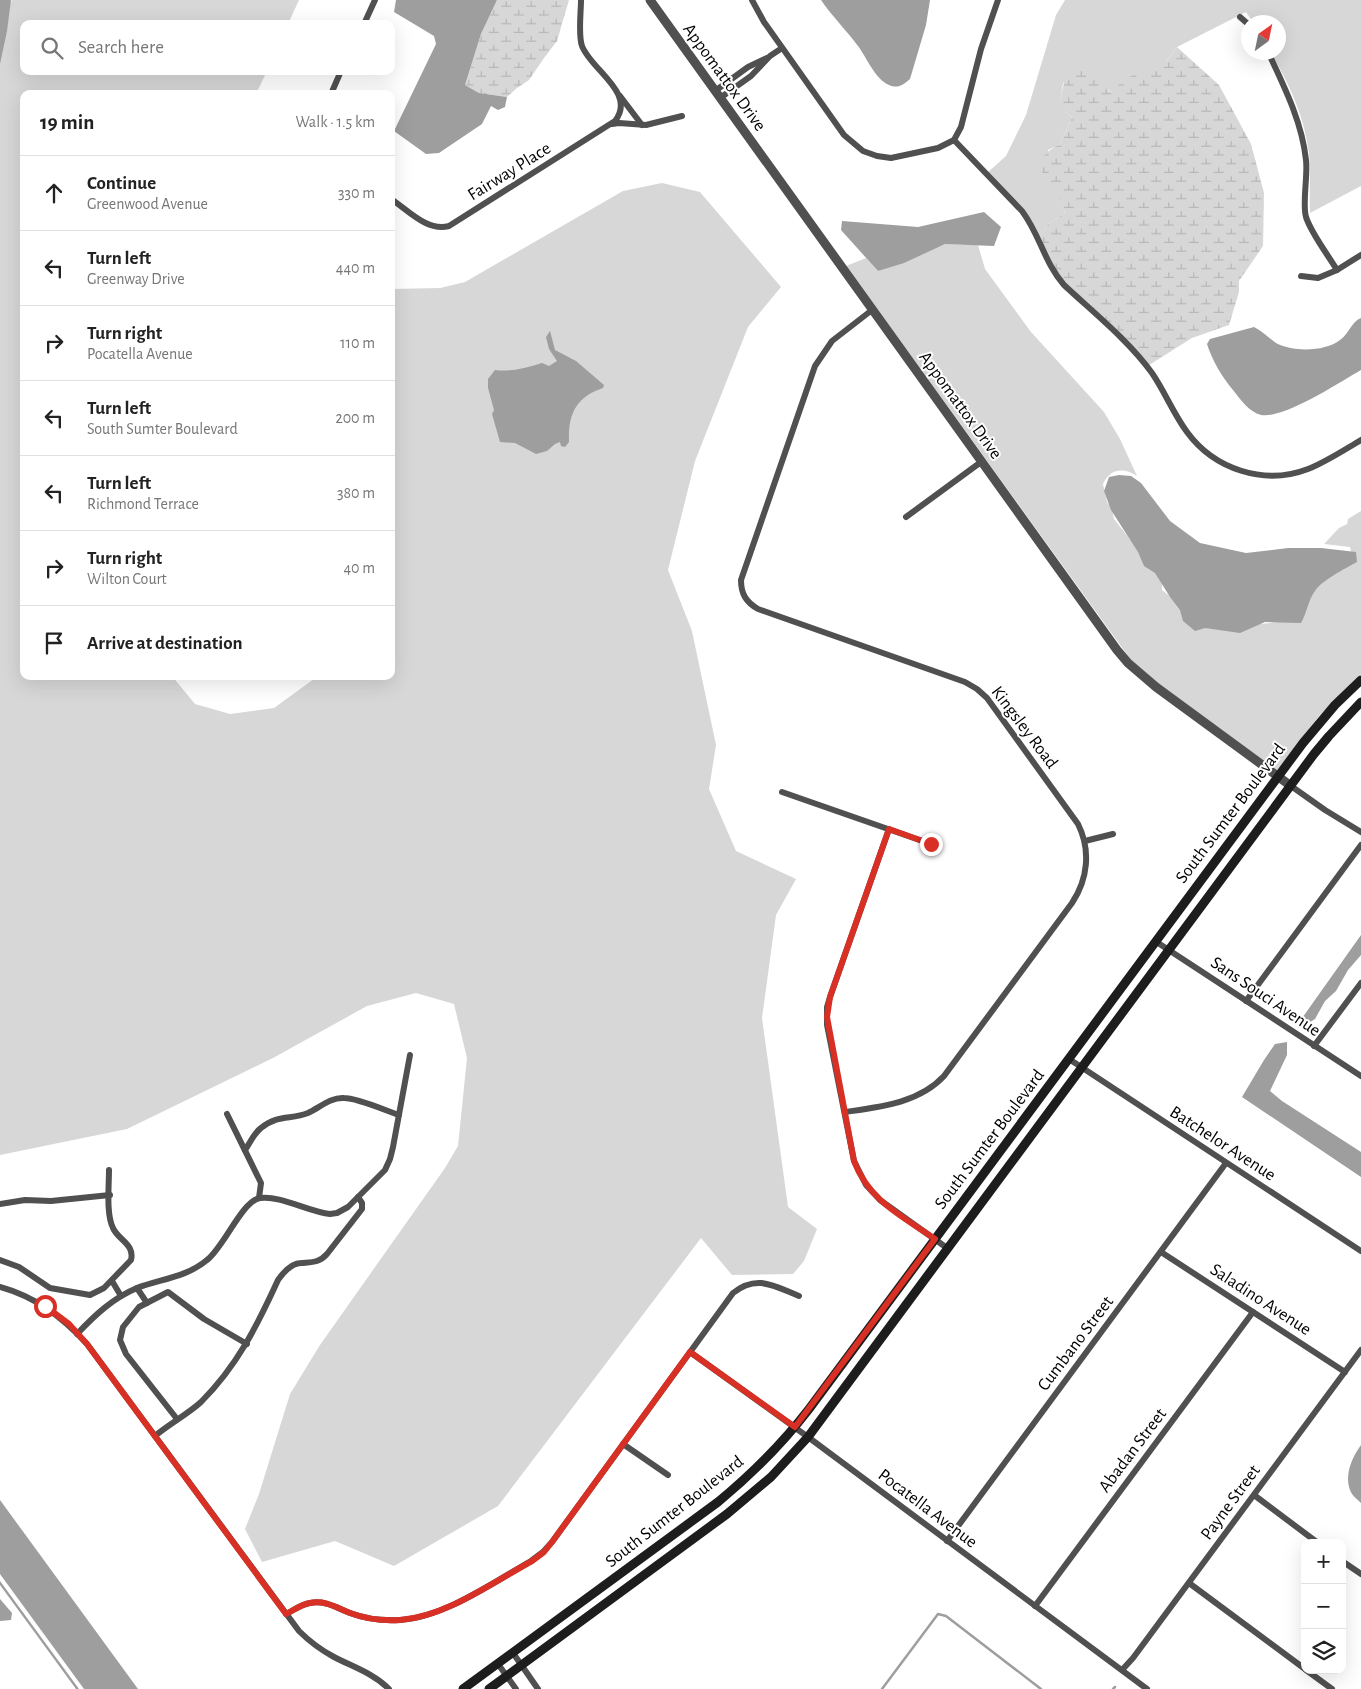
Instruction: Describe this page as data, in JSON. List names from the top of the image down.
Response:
{
  "streets": {
    "main road": ["South Sumter Boulevard"],
    "street": [
      "Appomattox Drive",
      "Fairway Place",
      "Kingsley Road",
      "Sans Souci Avenue",
      "Batchelor Avenue",
      "Saladino Avenue",
      "Cumbano Street",
      "Abadan Street",
      "Payne Street",
      "Pocatella Avenue"
    ]
  },
  "crossings": [
    ["Appomattox Drive", "Kingsley Road"],
    ["Appomattox Drive", "South Sumter Boulevard"],
    ["South Sumter Boulevard", "Sans Souci Avenue"],
    ["South Sumter Boulevard", "Batchelor Avenue"],
    ["South Sumter Boulevard", "Pocatella Avenue"],
    ["Batchelor Avenue", "Cumbano Street"],
    ["Saladino Avenue", "Cumbano Street"],
    ["Saladino Avenue", "Abadan Street"],
    ["Saladino Avenue", "Payne Street"],
    ["Cumbano Street", "Pocatella Avenue"],
    ["Abadan Street", "Pocatella Avenue"],
    ["Payne Street", "Pocatella Avenue"]
  ],
  "north": "top right",
  "page": {
    "search": "Search here",
    "heading": ["19 min", "Walk · 1.5 km"],
    "list": [
      ["Continue", "Greenwood Avenue", "330 m"],
      ["Turn left", "Greenway Drive", "440 m"],
      ["Turn right", "Pocatella Avenue", "110 m"],
      ["Turn left", "South Sumter Boulevard", "200 m"],
      ["Turn left", "Richmond Terrace", "380 m"],
      ["Turn right", "Wilton Court", "40 m"],
      "Arrive at destination"
    ],
    "map_buttons": ["+", "−"]
  }
}
